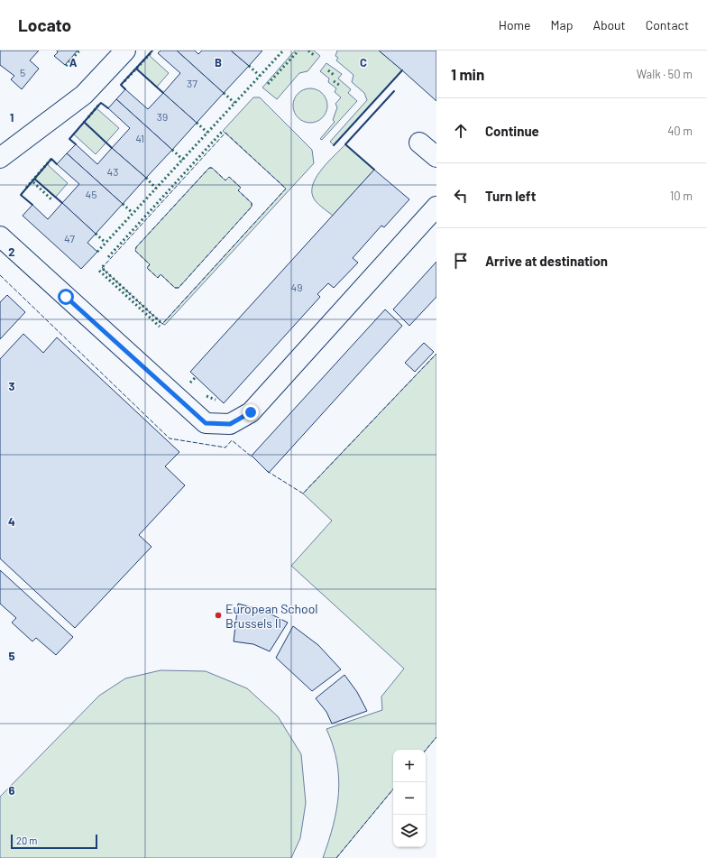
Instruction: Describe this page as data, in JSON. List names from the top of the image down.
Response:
{
  "places": ["European School Brussels II"],
  "house_numbers": [
    "5",
    "37",
    "39",
    "41",
    "43",
    "45",
    "47",
    "49"
  ],
  "scale_bar": "20 m",
  "page": {
    "header": "Locato",
    "nav": [
      "Home",
      "Map",
      "About",
      "Contact"
    ],
    "heading": ["1 min", "Walk · 50 m"],
    "list": [
      ["Continue", "40 m"],
      ["Turn left", "10 m"],
      "Arrive at destination"
    ],
    "map_buttons": ["+", "−"],
    "scale": "20 m"
  },
  "grid": {
    "columns": ["A", "B", "C"],
    "rows": [
      "1",
      "2",
      "3",
      "4",
      "5",
      "6"
    ]
  }
}
